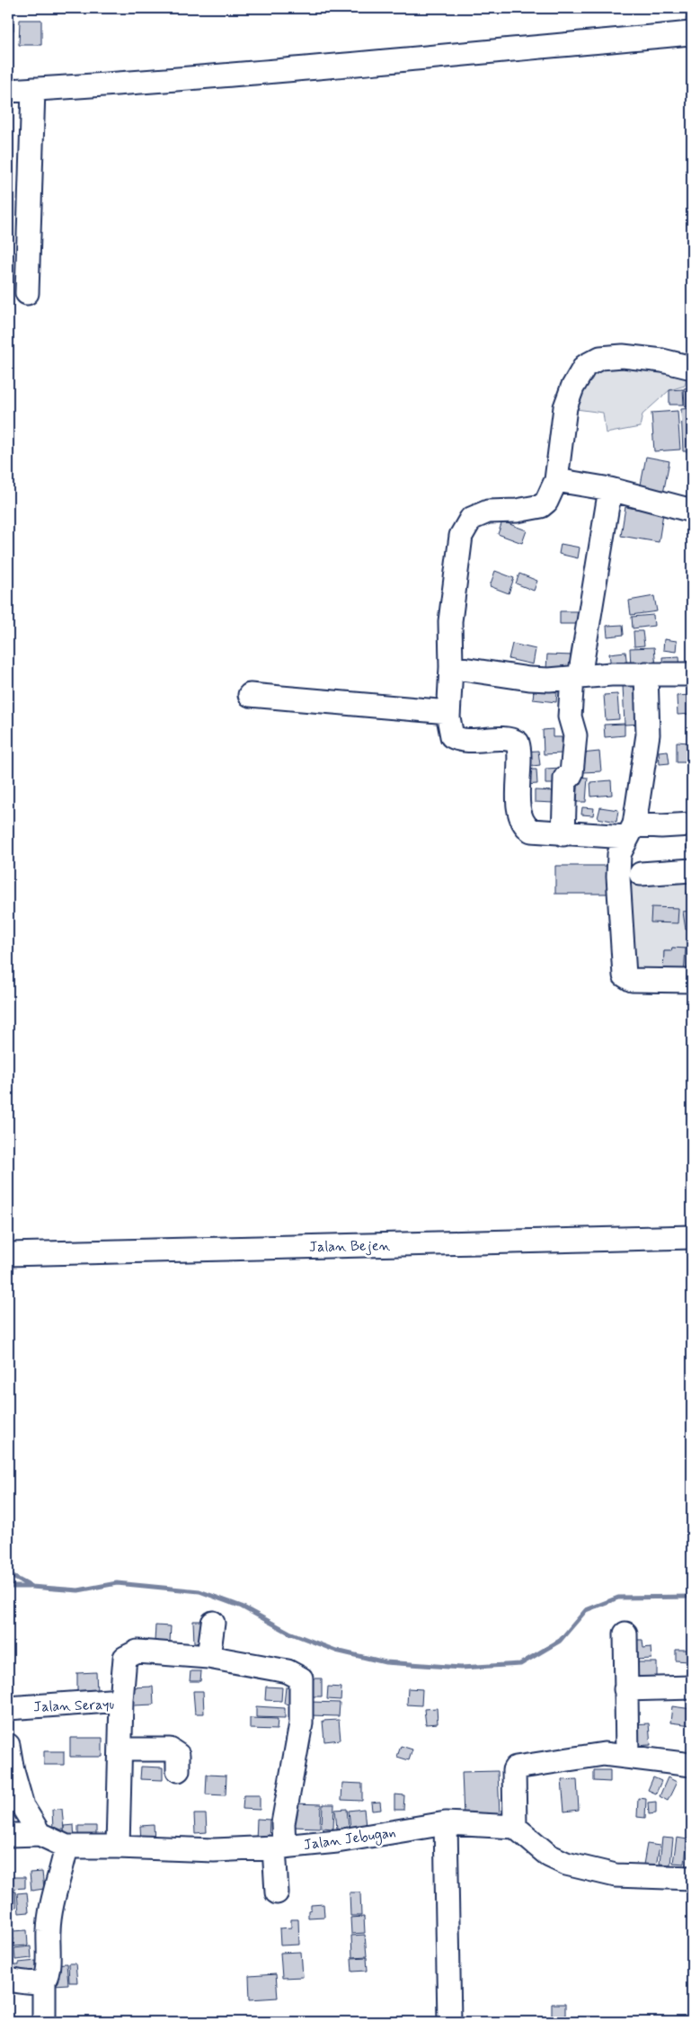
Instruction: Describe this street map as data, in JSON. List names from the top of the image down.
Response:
{
  "streets": {
    "street": ["Jalan Bejen", "Jalan Serayu", "Jalan Jebugan"]
  }
}
